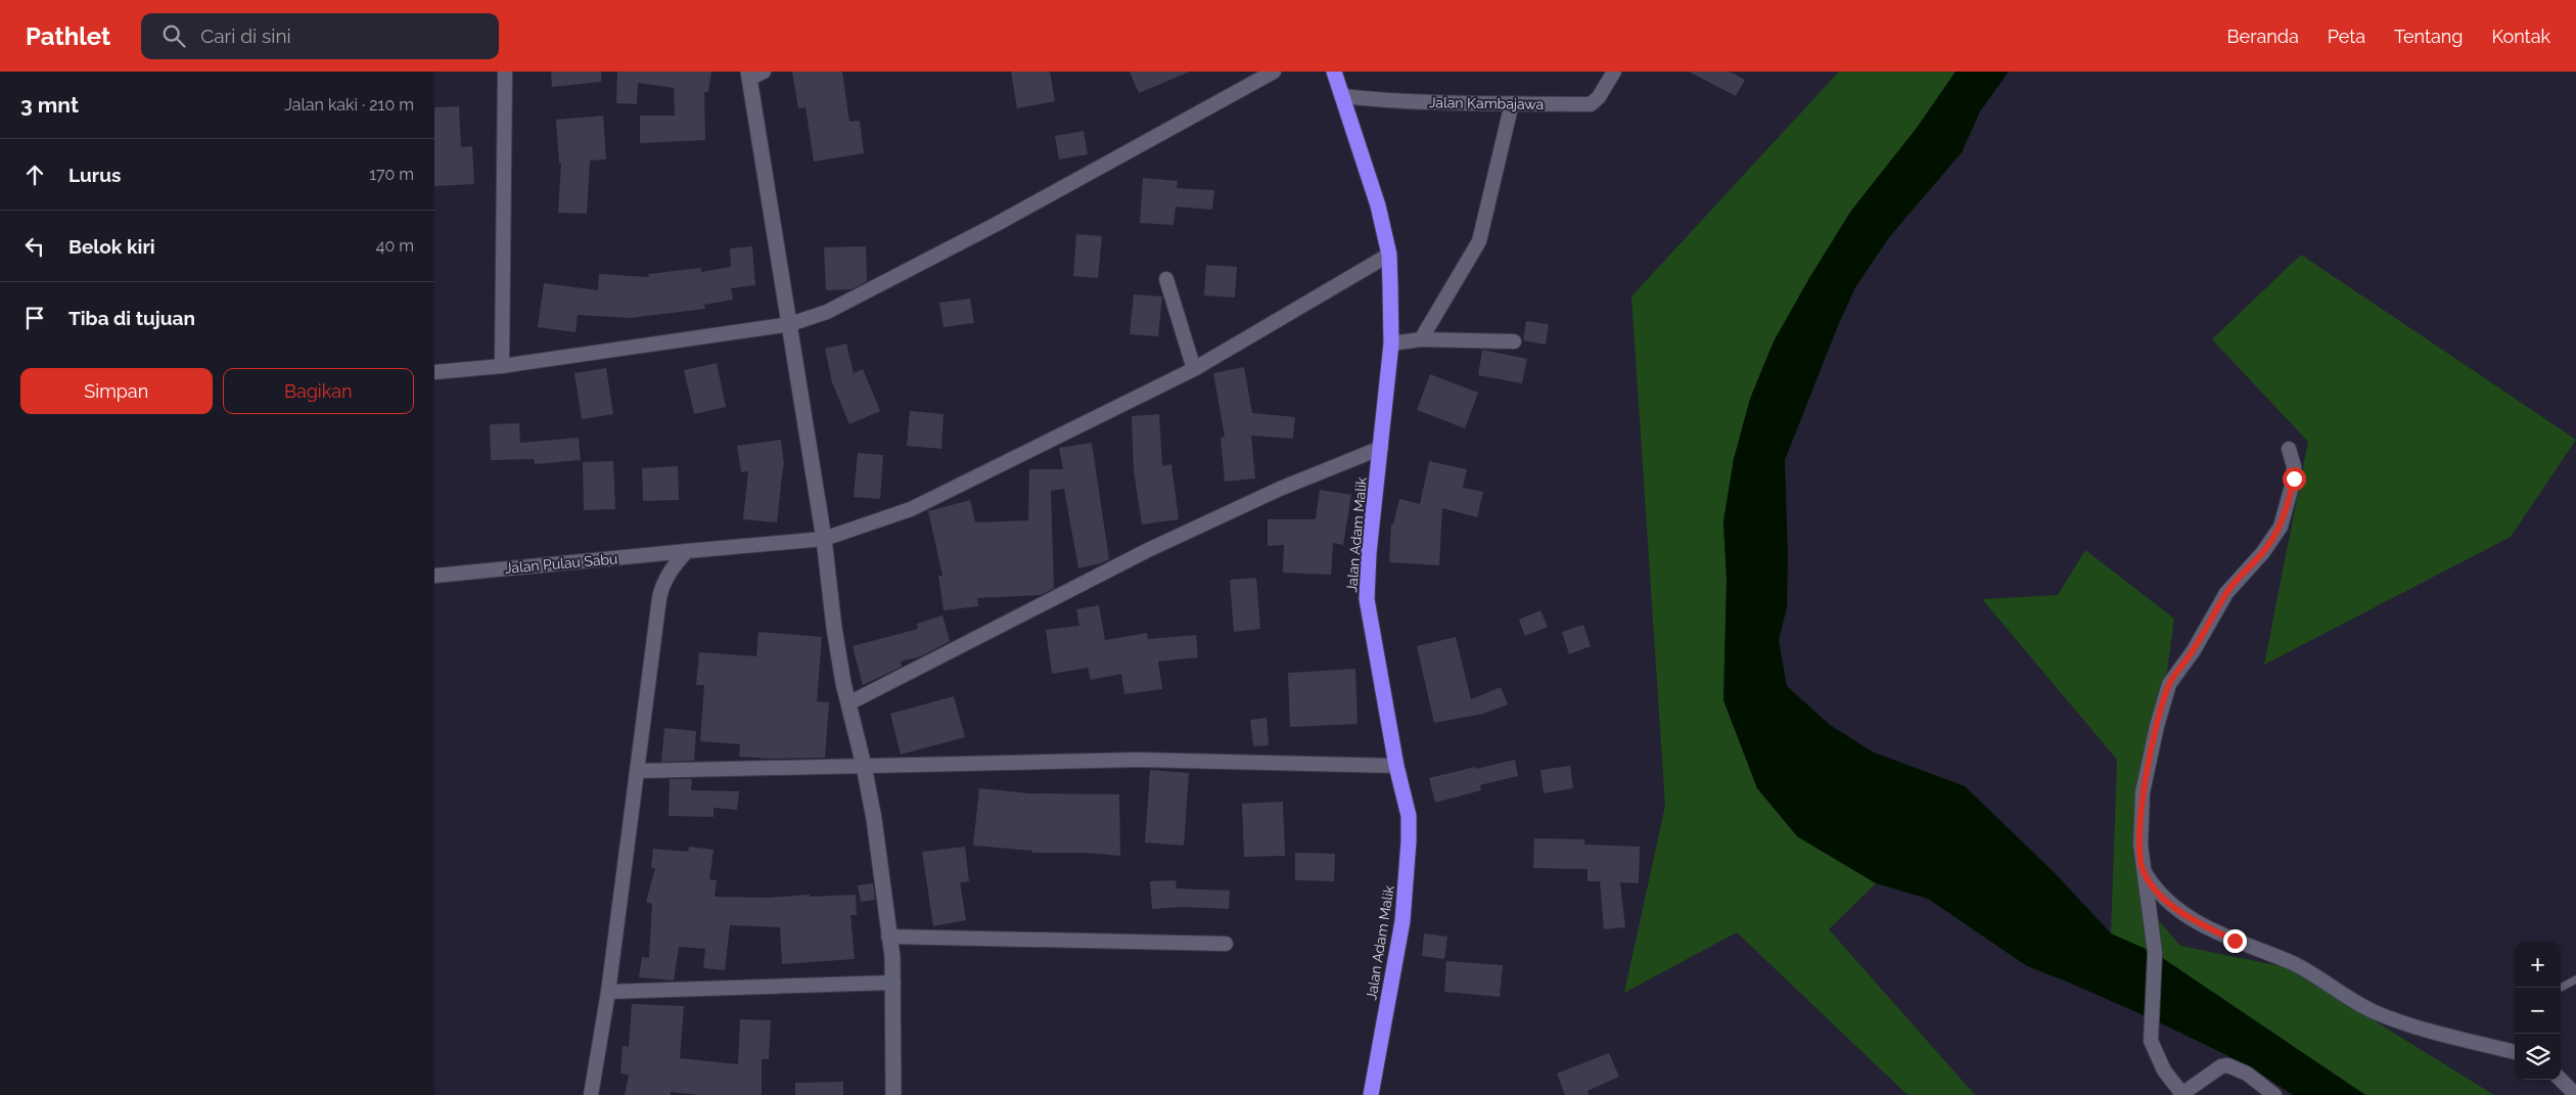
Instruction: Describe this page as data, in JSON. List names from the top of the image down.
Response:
{
  "streets": {
    "highway": ["Jalan Adam Malik"],
    "street": ["Jalan Kambajawa", "Jalan Pulau Sabu"]
  },
  "crossings": [
    ["Jalan Kambajawa", "Jalan Adam Malik"],
    ["Jalan Adam Malik", "Jalan Pulau Sabu"]
  ],
  "page": {
    "header": "Pathlet",
    "search": "Cari di sini",
    "nav": [
      "Beranda",
      "Peta",
      "Tentang",
      "Kontak"
    ],
    "heading": ["3 mnt", "Jalan kaki · 210 m"],
    "list": [
      ["Lurus", "170 m"],
      ["Belok kiri", "40 m"],
      "Tiba di tujuan"
    ],
    "buttons": ["Simpan", "Bagikan"],
    "map_buttons": ["+", "−"]
  }
}
